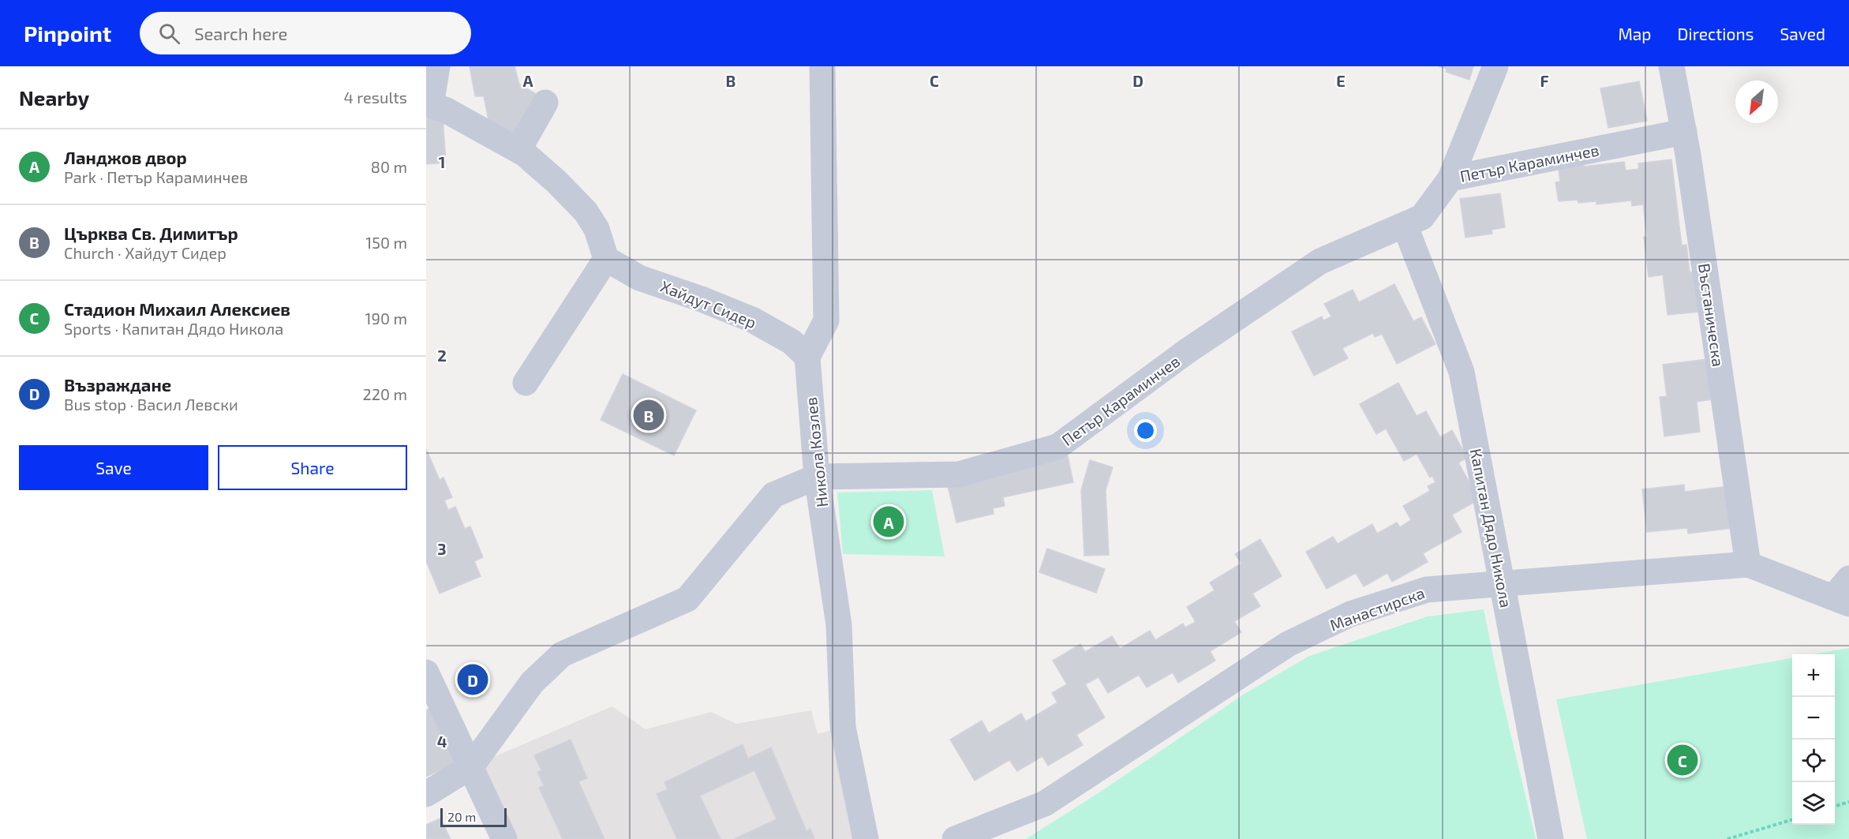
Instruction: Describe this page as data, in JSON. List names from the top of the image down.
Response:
{
  "streets": {
    "street": [
      "Петър Караминчев",
      "Хайдут Сидер",
      "Въстаническа",
      "Никола Козлев",
      "Капитан Дядо Никола",
      "Манастирска"
    ]
  },
  "crossings": [
    ["Петър Караминчев", "Въстаническа"],
    ["Петър Караминчев", "Никола Козлев"],
    ["Петър Караминчев", "Капитан Дядо Никола"],
    ["Хайдут Сидер", "Никола Козлев"],
    ["Въстаническа", "Манастирска"],
    ["Капитан Дядо Никола", "Манастирска"]
  ],
  "scale_bar": "20 m",
  "north": "bottom left",
  "page": {
    "header": "Pinpoint",
    "search": "Search here",
    "nav": ["Map", "Directions", "Saved"],
    "heading": ["Nearby", "4 results"],
    "list": [
      {
        "mark": "A",
        "name": "Ланджов двор",
        "note": "Park · Петър Караминчев",
        "value": "80 m"
      },
      {
        "mark": "B",
        "name": "Църква Св. Димитър",
        "note": "Church · Хайдут Сидер",
        "value": "150 m"
      },
      {
        "mark": "C",
        "name": "Стадион Михаил Алексиев",
        "note": "Sports · Капитан Дядо Никола",
        "value": "190 m"
      },
      {
        "mark": "D",
        "name": "Възраждане",
        "note": "Bus stop · Васил Левски",
        "value": "220 m"
      }
    ],
    "pins": [
      "B",
      "A",
      "D",
      "C"
    ],
    "buttons": ["Save", "Share"],
    "map_buttons": ["+", "−"],
    "scale": "20 m"
  },
  "grid": {
    "columns": [
      "A",
      "B",
      "C",
      "D",
      "E",
      "F"
    ],
    "rows": [
      "1",
      "2",
      "3",
      "4"
    ]
  }
}
